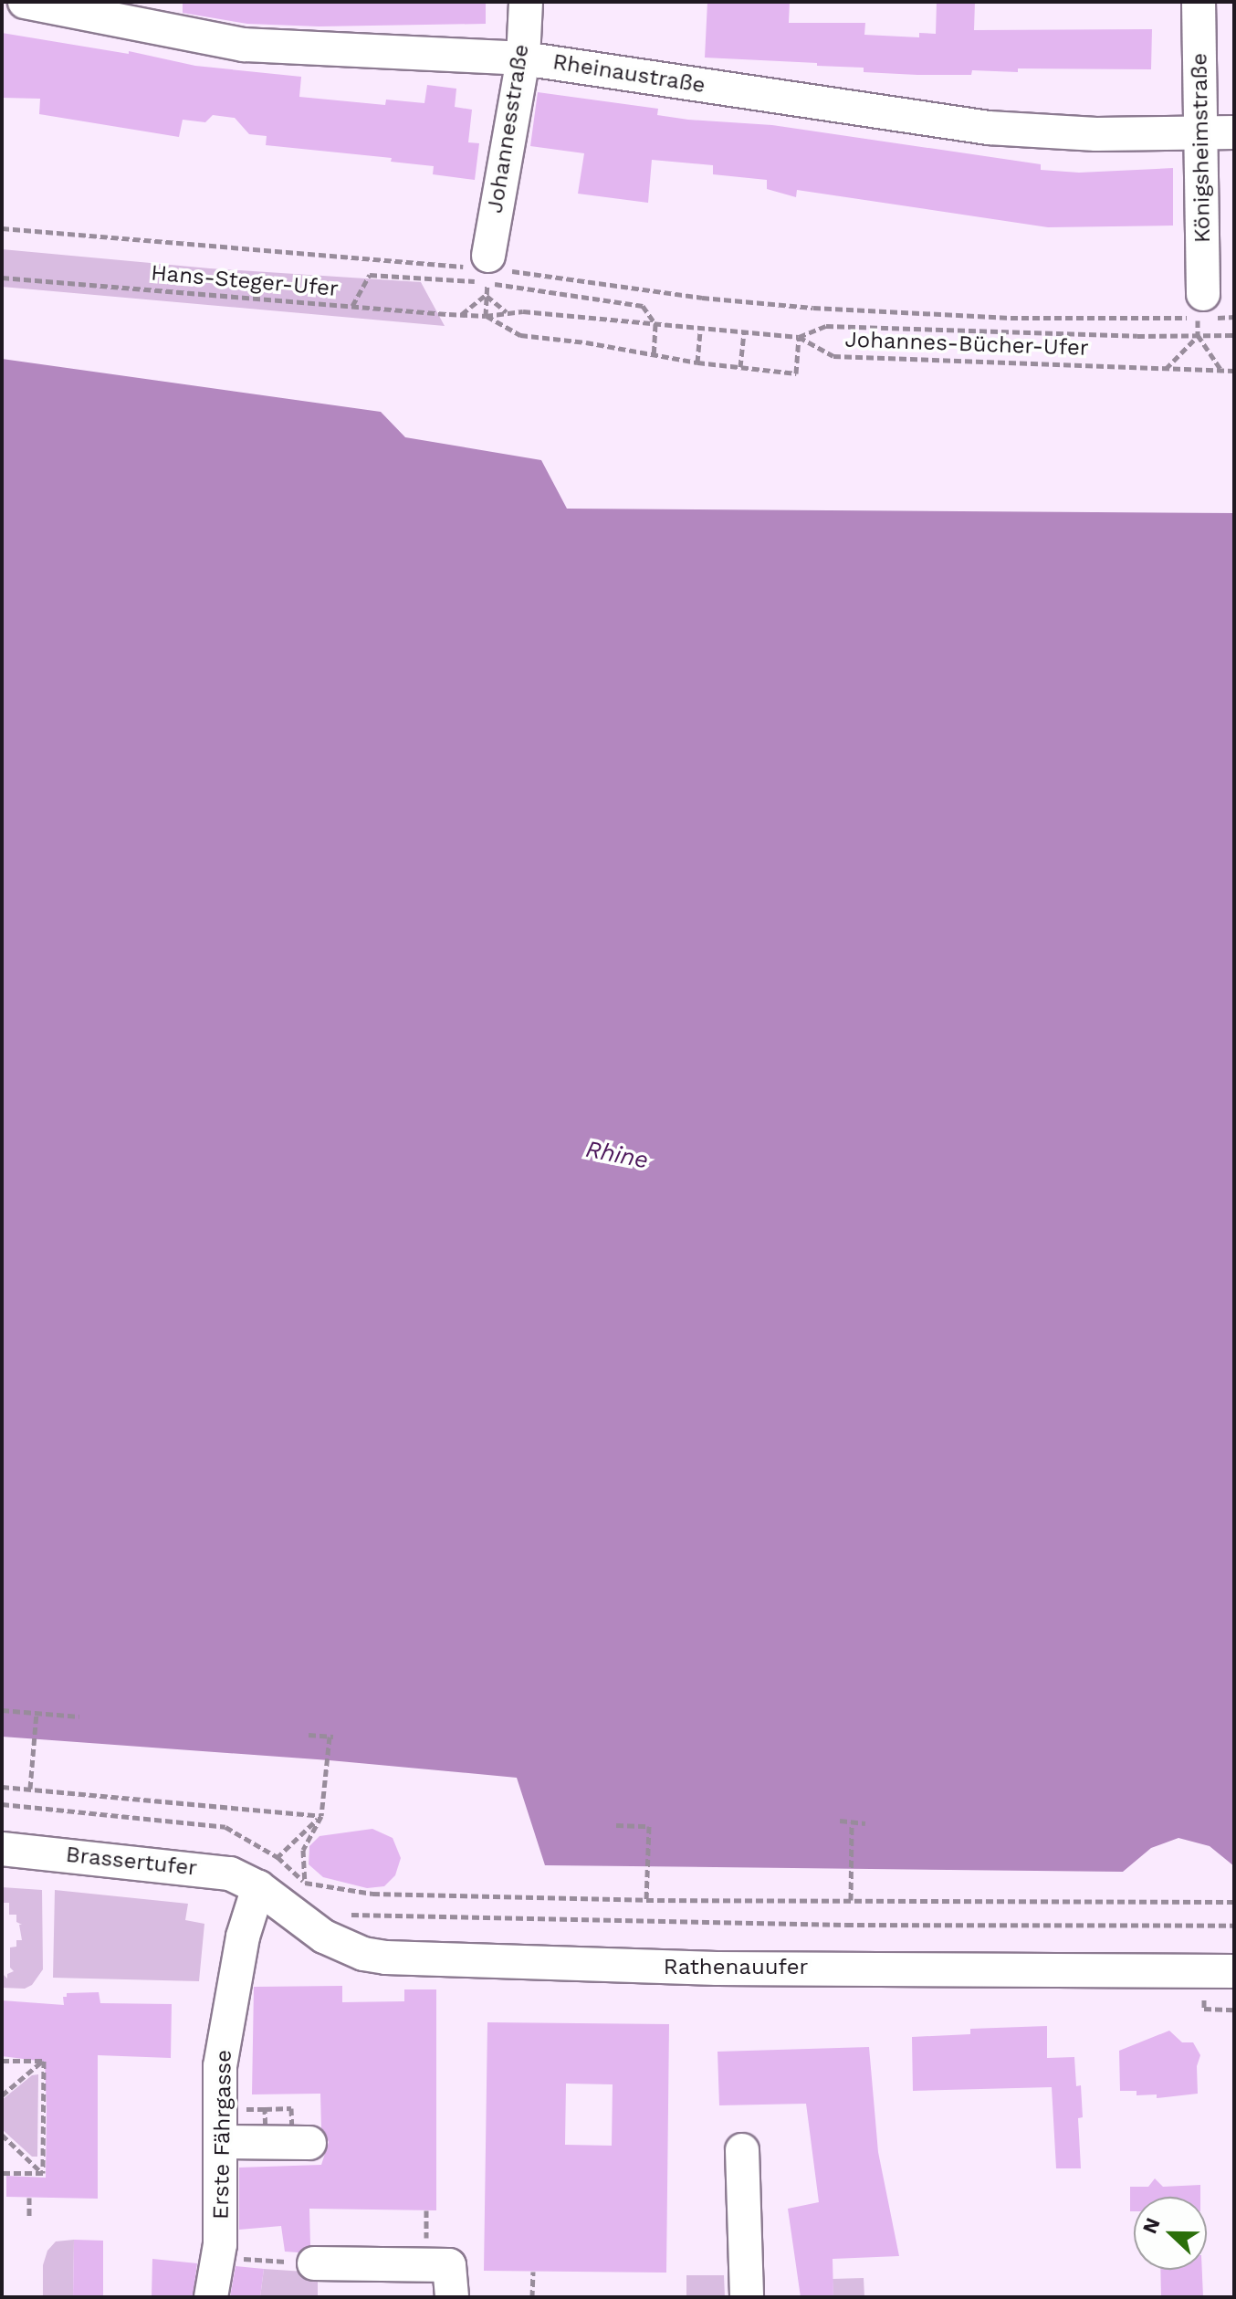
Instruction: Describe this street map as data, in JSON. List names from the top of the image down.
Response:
{
  "streets": {
    "street": [
      "Rheinaustraße",
      "Johannesstraße",
      "Königsheimstraße",
      "Brassertufer",
      "Rathenauufer",
      "Erste Fährgasse"
    ],
    "path": ["Hans-Steger-Ufer", "Johannes-Bücher-Ufer"]
  },
  "crossings": [
    ["Rheinaustraße", "Johannesstraße"],
    ["Rheinaustraße", "Königsheimstraße"],
    ["Hans-Steger-Ufer", "Johannes-Bücher-Ufer"],
    ["Brassertufer", "Rathenauufer"],
    ["Brassertufer", "Erste Fährgasse"],
    ["Rathenauufer", "Erste Fährgasse"]
  ],
  "water": ["Rhine"],
  "north": "left"
}
